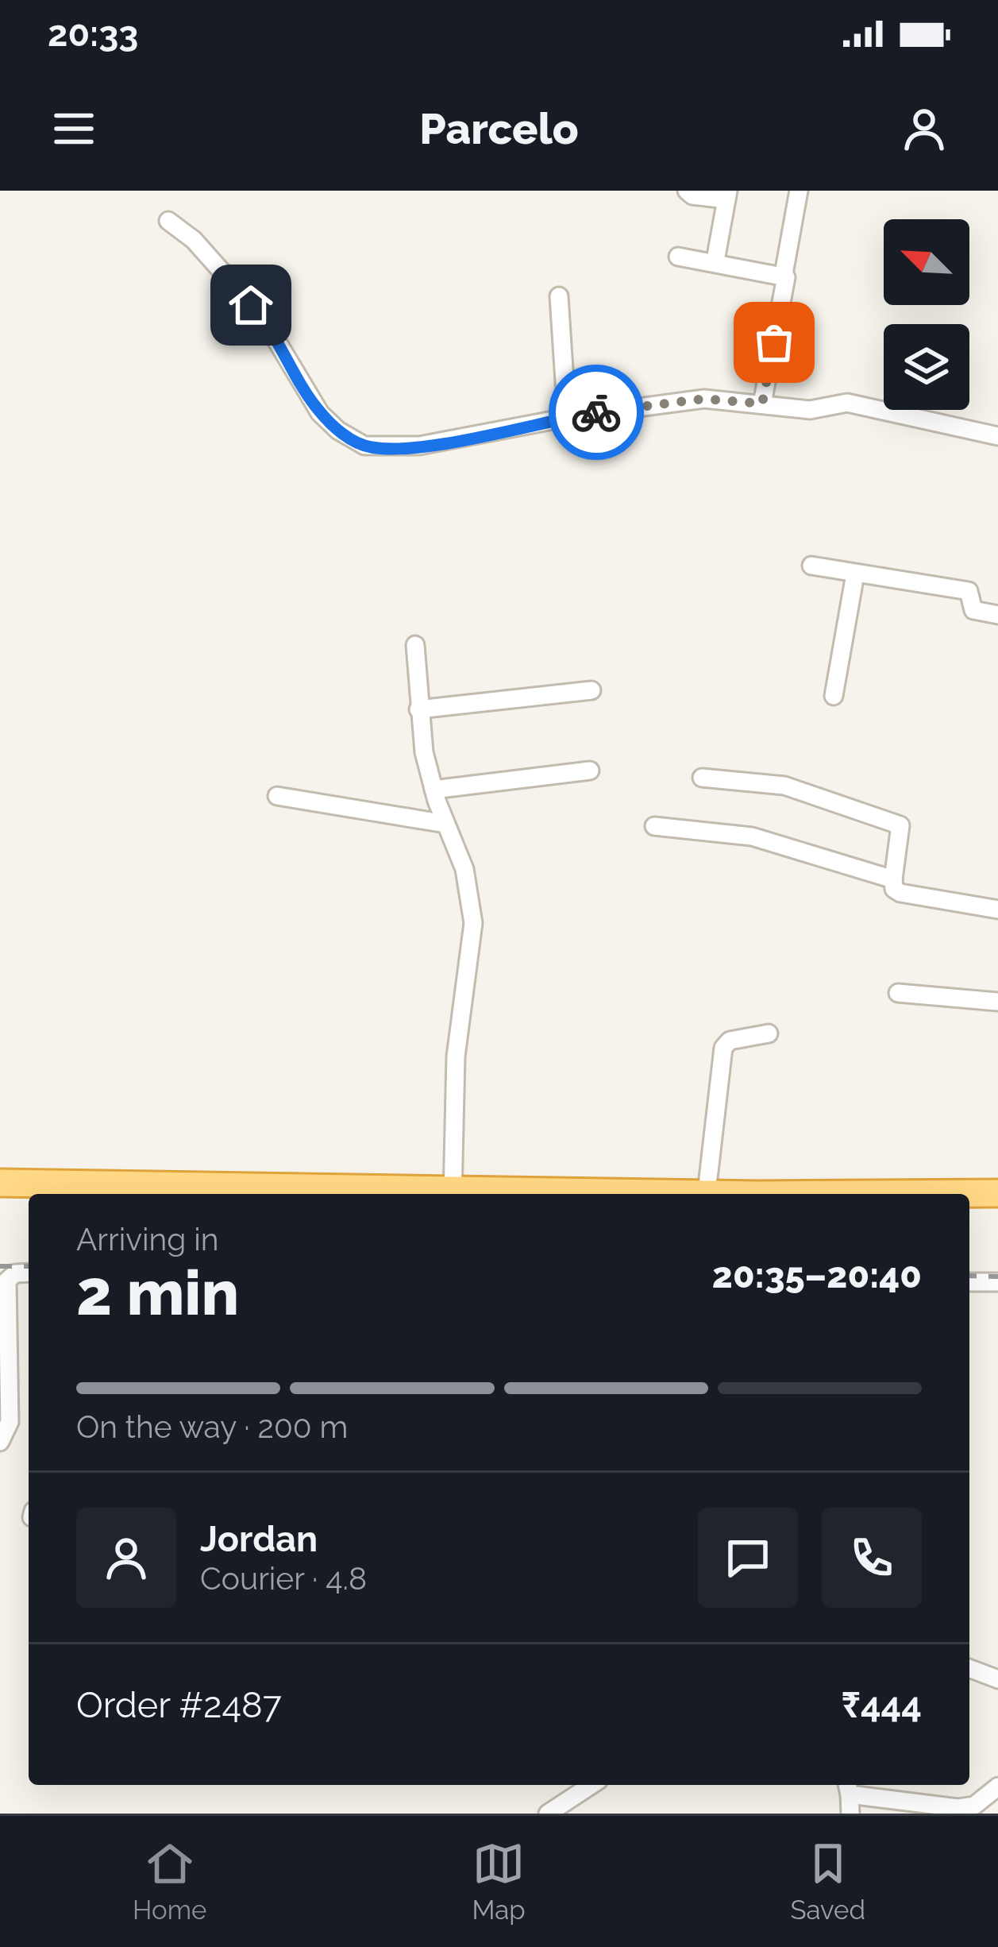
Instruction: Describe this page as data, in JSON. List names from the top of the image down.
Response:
{
  "north": "top left",
  "page": {
    "status": "20:33",
    "header": "Parcelo",
    "heading": ["2 min", "Arriving in", "20:35–20:40"],
    "panel": [
      "Jordan",
      "Courier · 4.8",
      "Order #2487",
      "₹444"
    ],
    "bar": "On the way · 200 m",
    "tabs": ["Home", "Map", "Saved"]
  }
}
